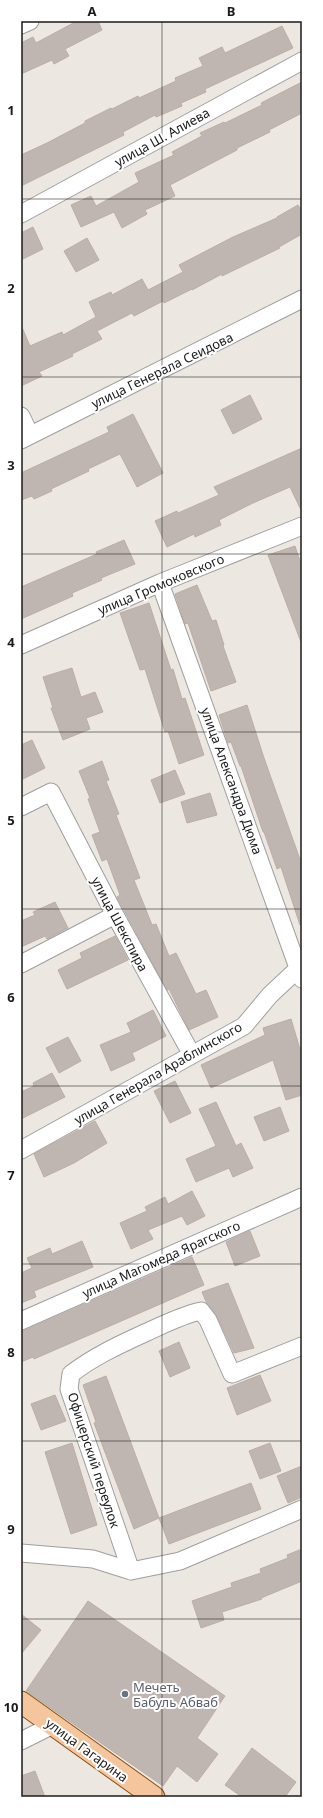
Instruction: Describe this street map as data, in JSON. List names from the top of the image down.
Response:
{
  "streets": {
    "main road": ["улица Гагарина"],
    "street": [
      "улица Ш. Алиева",
      "улица Генерала Сеидова",
      "улица Громоковского",
      "улица Александра Дюма",
      "улица Шекспира",
      "улица Генерала Араблинского",
      "улица Магомеда Ярагского",
      "Офицерский переулок"
    ]
  },
  "crossings": [
    ["улица Громоковского", "улица Александра Дюма"],
    ["улица Александра Дюма", "улица Генерала Араблинского"],
    ["улица Шекспира", "улица Генерала Араблинского"]
  ],
  "places": ["Мечеть Бабуль Абваб"],
  "grid": {
    "columns": ["A", "B"],
    "rows": [
      "1",
      "2",
      "3",
      "4",
      "5",
      "6",
      "7",
      "8",
      "9",
      "10"
    ]
  }
}
